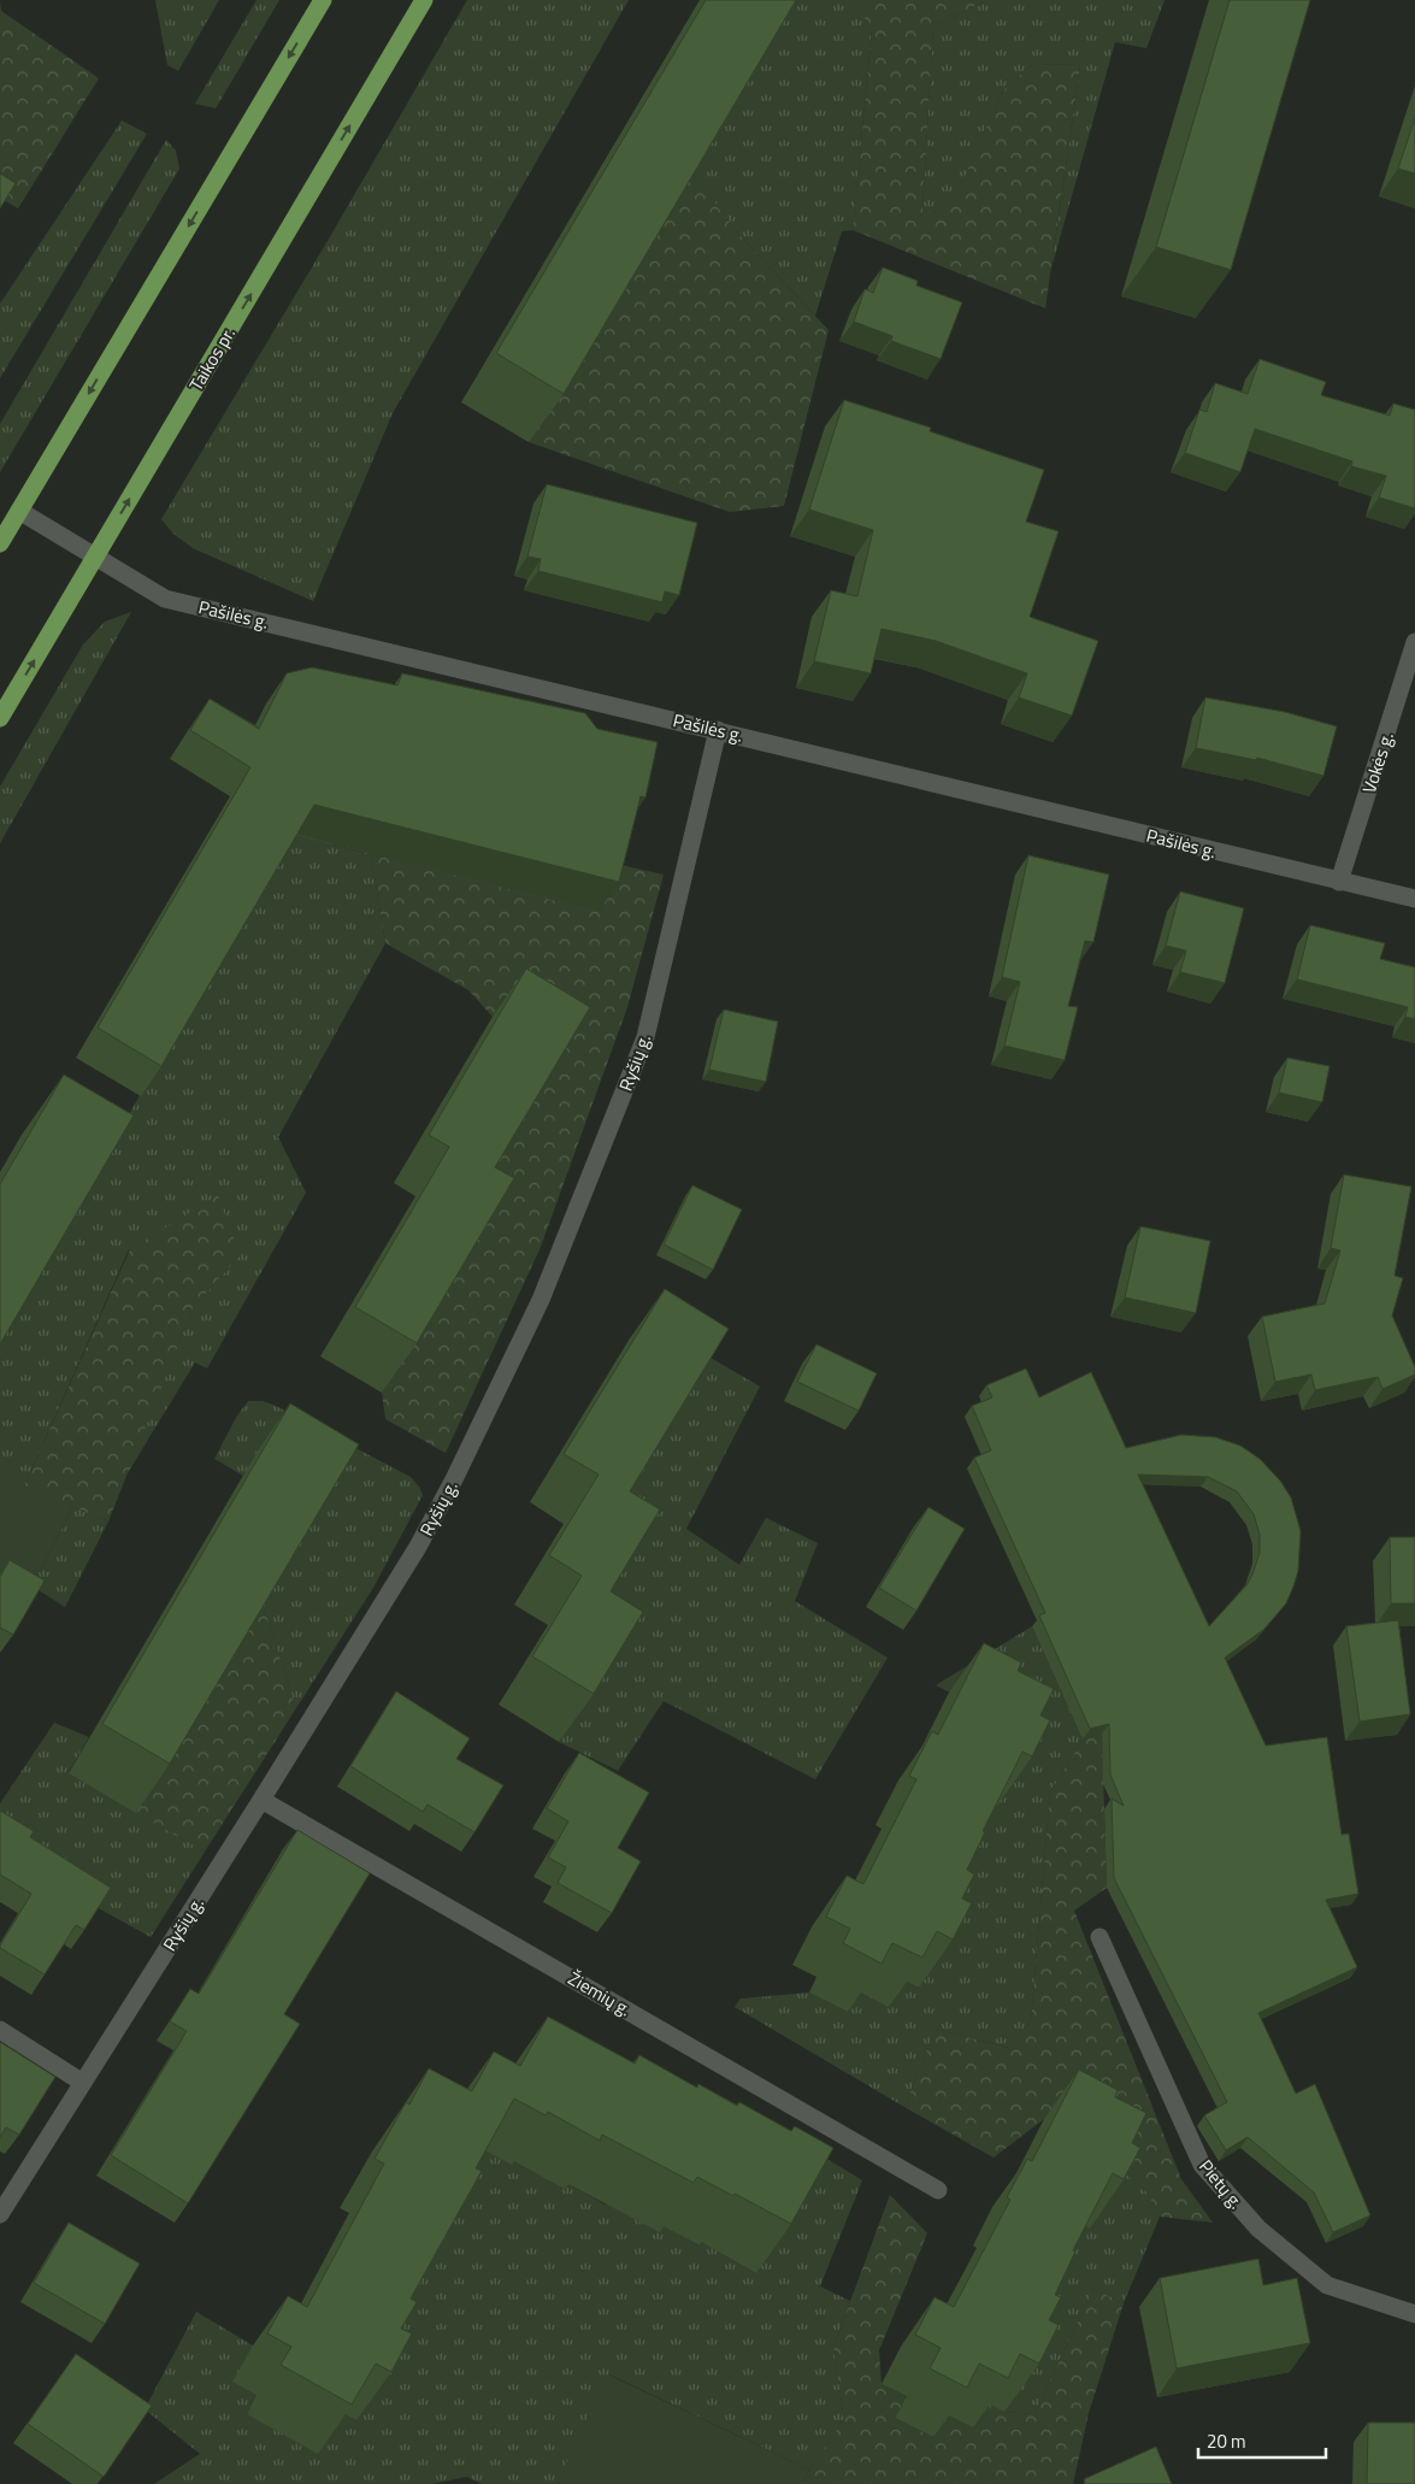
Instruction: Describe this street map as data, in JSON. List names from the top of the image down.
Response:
{
  "streets": {
    "main road": ["Taikos pr."],
    "street": [
      "Pašilės g.",
      "Vokės g.",
      "Ryšių g.",
      "Žiemių g.",
      "Pietų g."
    ]
  },
  "crossings": [
    ["Taikos pr.", "Pašilės g."],
    ["Pašilės g.", "Vokės g."],
    ["Pašilės g.", "Ryšių g."],
    ["Ryšių g.", "Žiemių g."]
  ],
  "scale_bar": "20 m"
}
